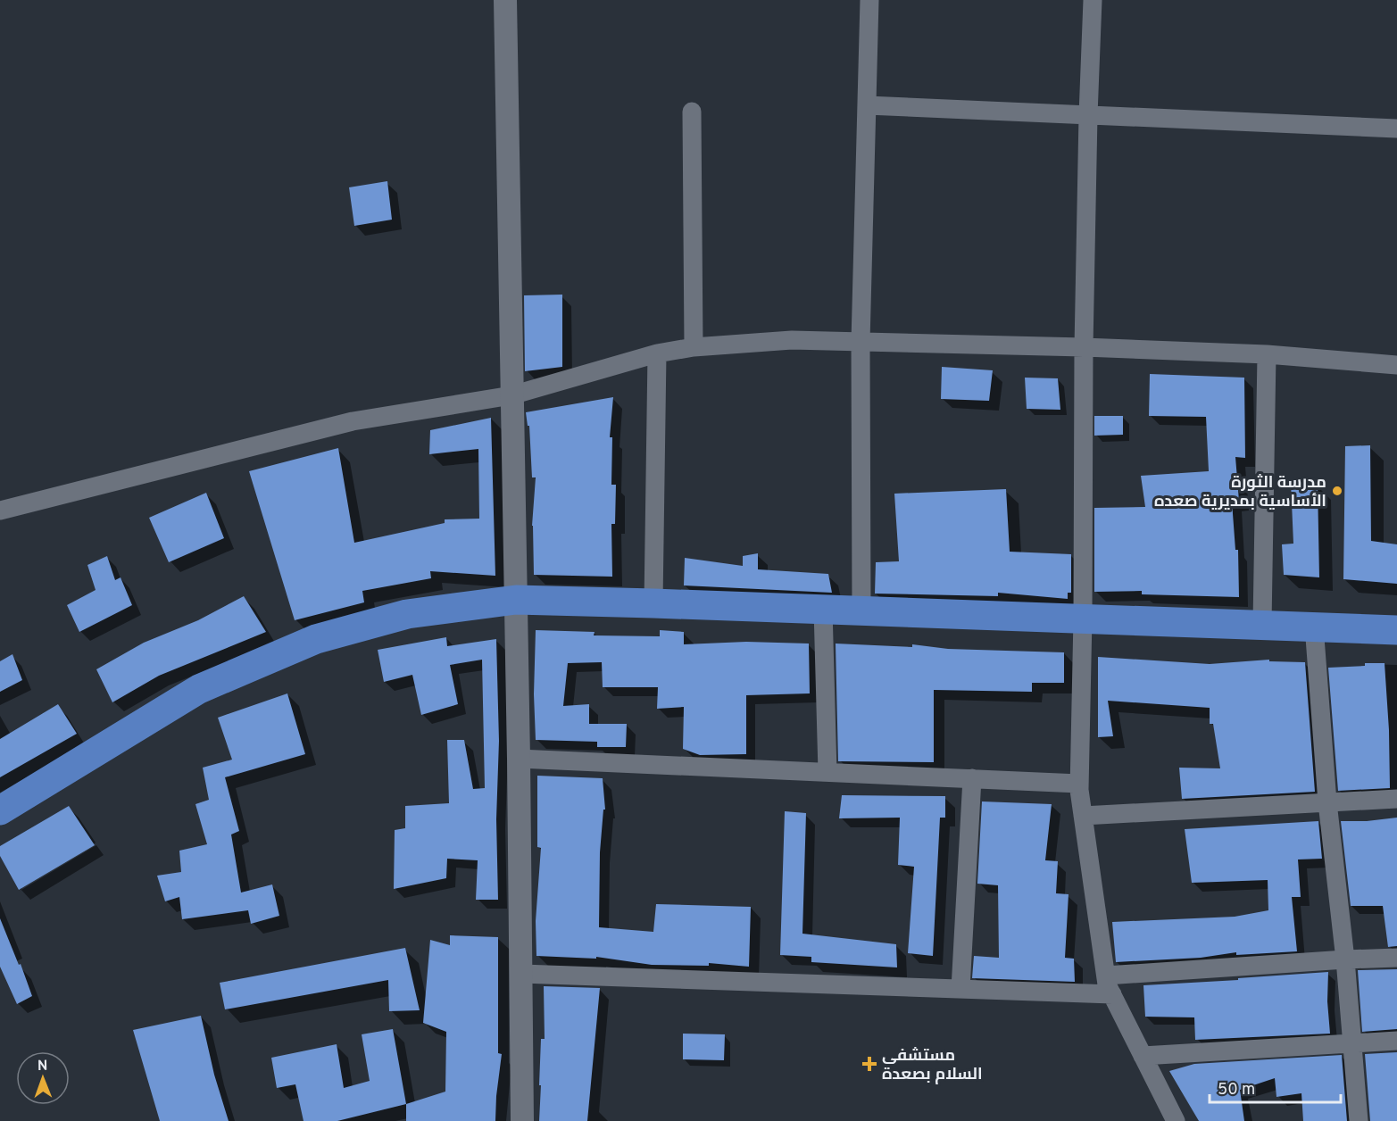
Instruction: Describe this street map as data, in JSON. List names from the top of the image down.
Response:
{
  "places": {
    "other": ["مدرسة الثورة الأساسية بمديرية صعده"],
    "health": ["مستشفى السلام بصعدة"]
  },
  "scale_bar": "50 m",
  "north": "top"
}
